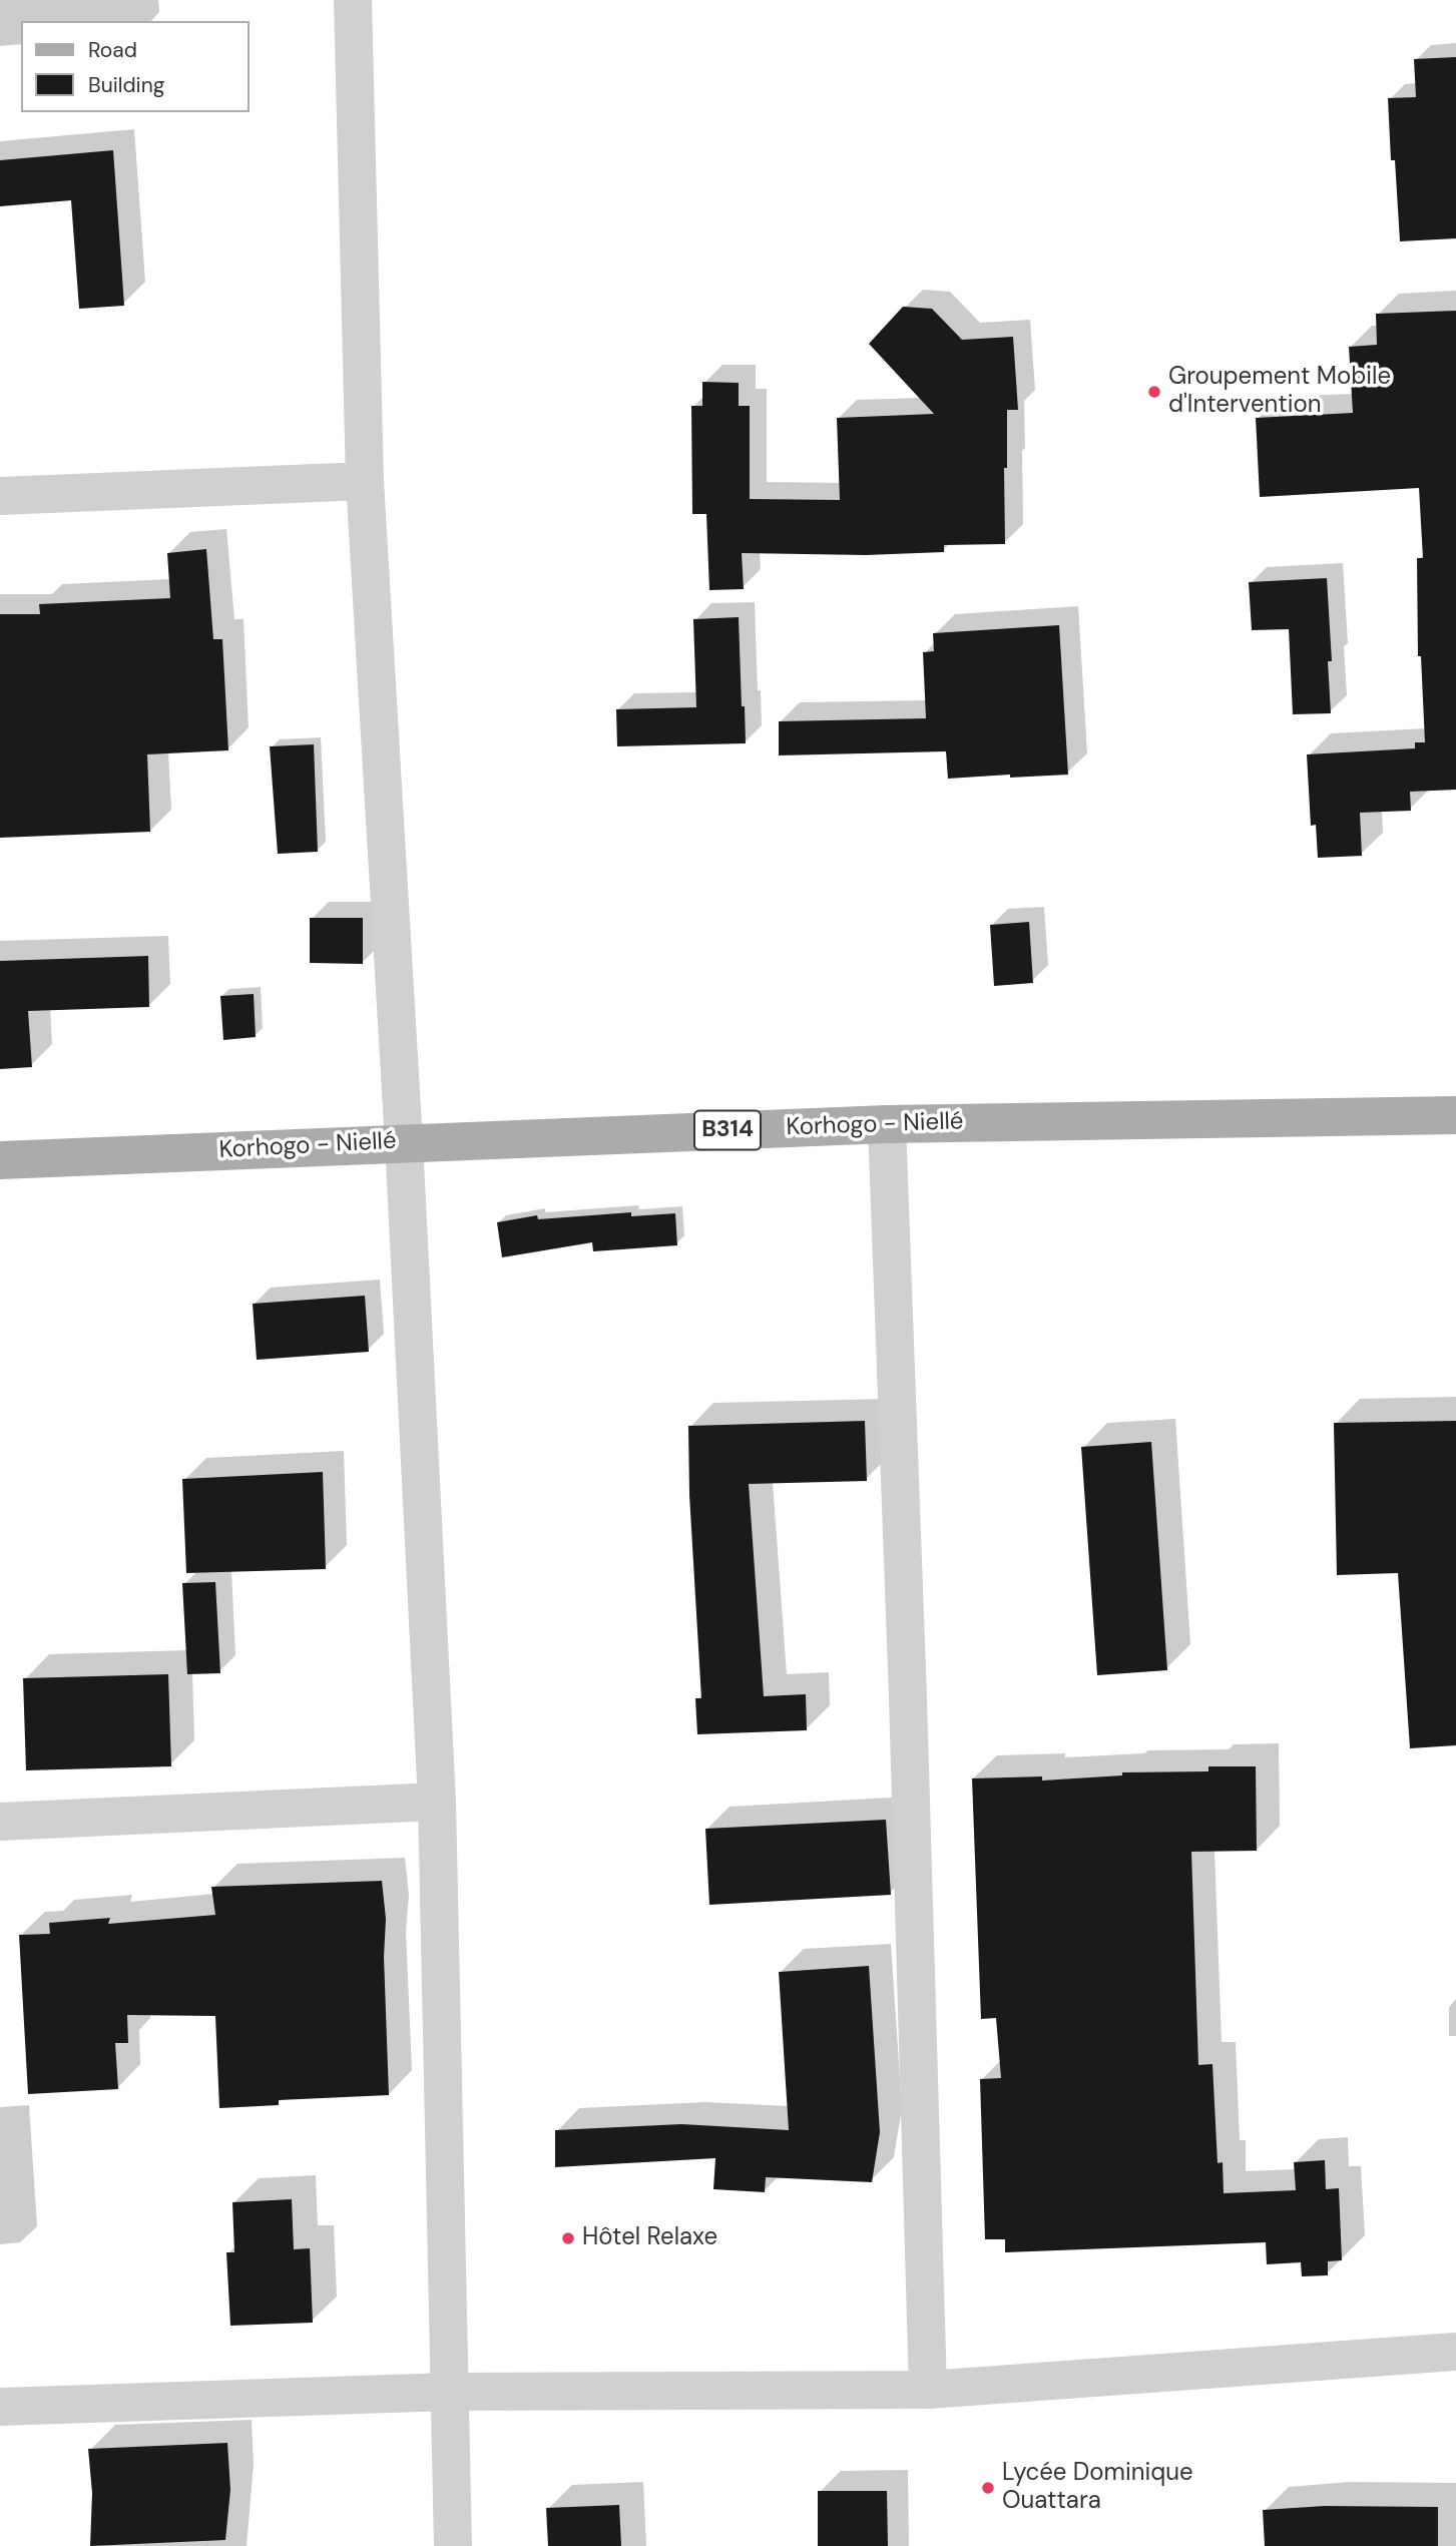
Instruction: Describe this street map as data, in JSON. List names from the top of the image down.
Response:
{
  "streets": {
    "main road": ["Korhogo - Niellé", "B314"]
  },
  "places": ["Groupement Mobile d'Intervention", "Hôtel Relaxe", "Lycée Dominique Ouattara"],
  "legend": ["Road", "Building"]
}
